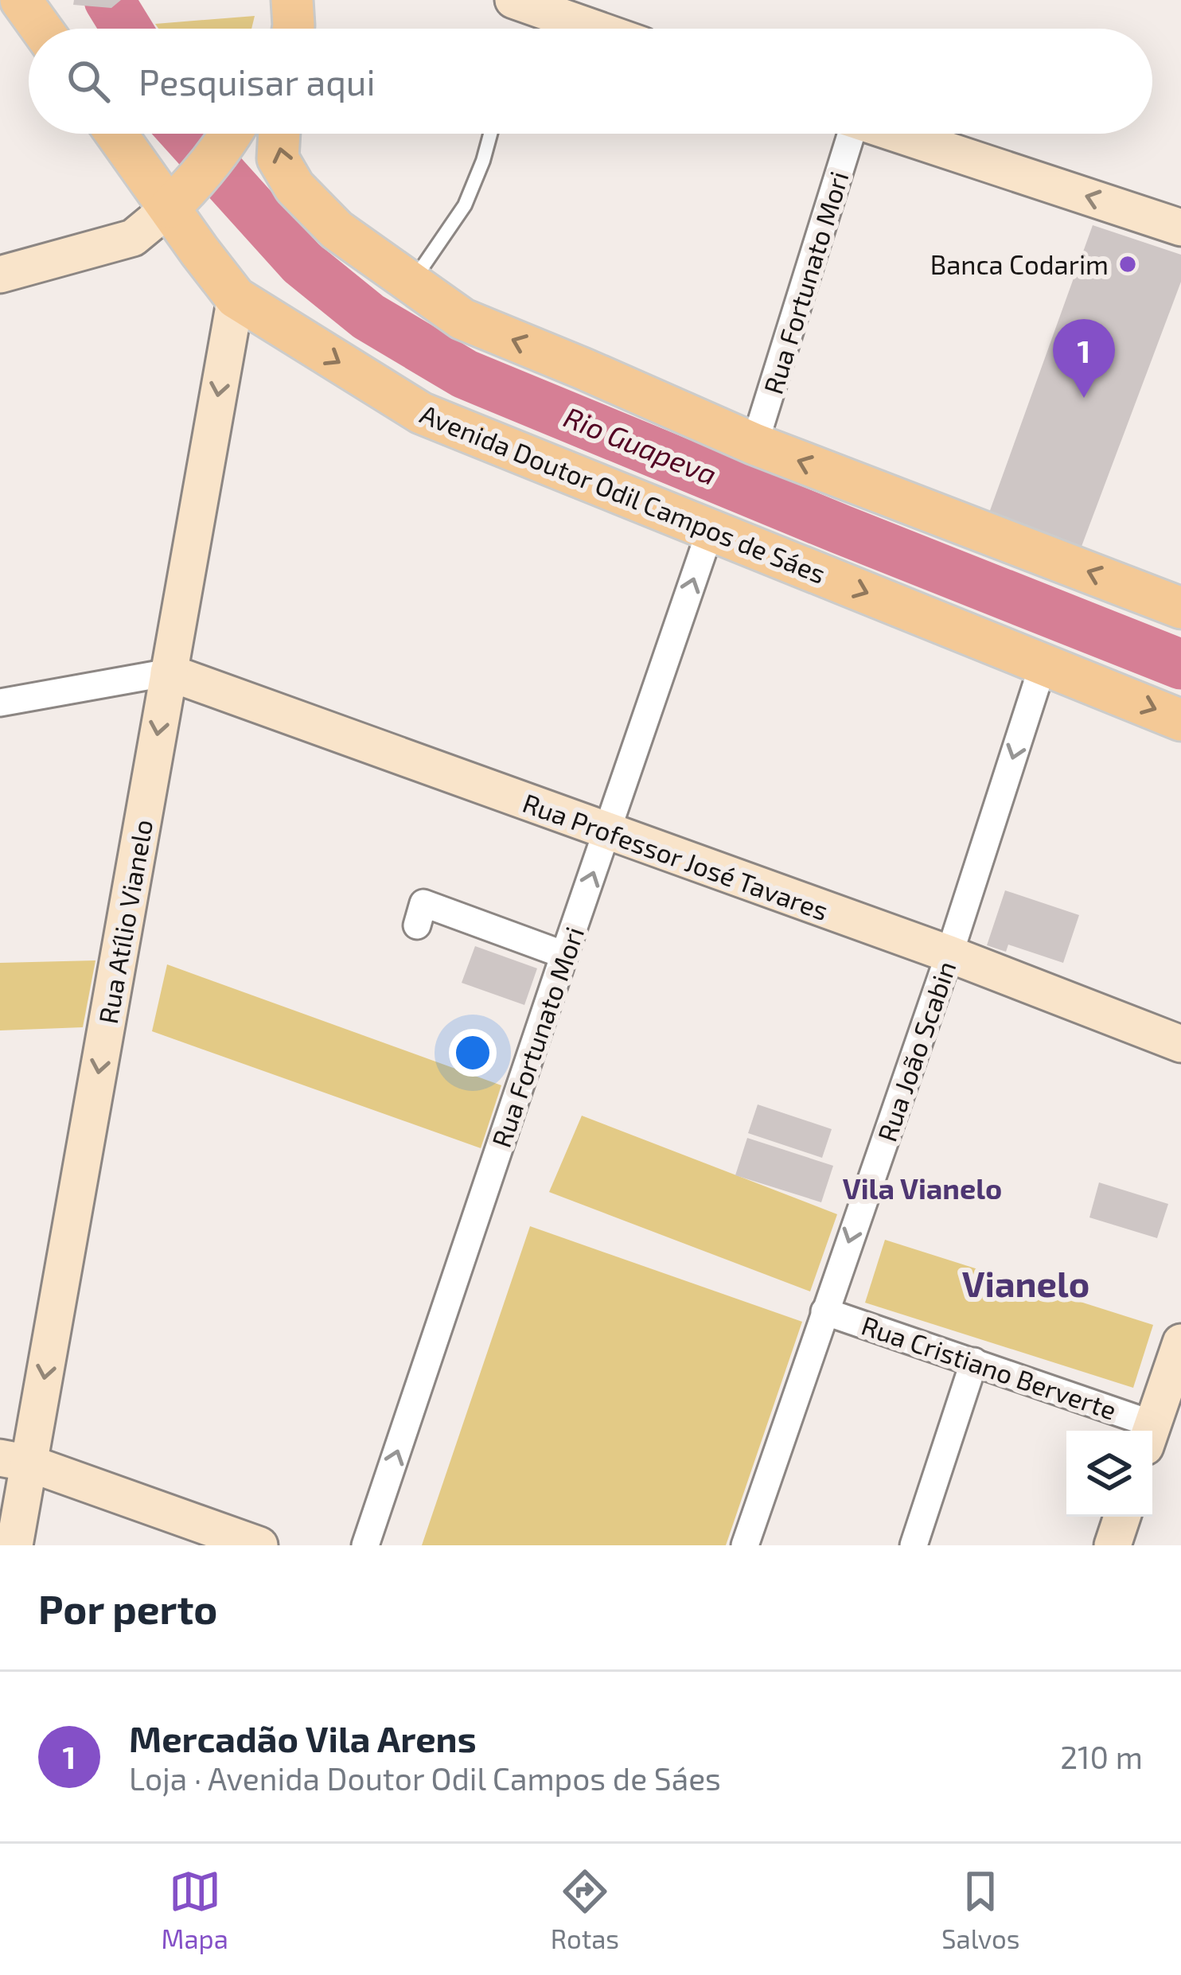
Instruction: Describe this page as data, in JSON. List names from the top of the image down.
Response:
{
  "streets": {
    "main road": ["Avenida Doutor Odil Campos de Sáes"],
    "street": [
      "Rua Fortunato Mori",
      "Rua Professor José Tavares",
      "Rua Atílio Vianelo",
      "Rua João Scabin",
      "Rua Cristiano Berverte"
    ]
  },
  "crossings": [
    ["Rua Fortunato Mori", "Avenida Doutor Odil Campos de Sáes"],
    ["Rua Fortunato Mori", "Rua Professor José Tavares"],
    ["Avenida Doutor Odil Campos de Sáes", "Rua Atílio Vianelo"],
    ["Avenida Doutor Odil Campos de Sáes", "Rua João Scabin"],
    ["Rua Professor José Tavares", "Rua Atílio Vianelo"],
    ["Rua Professor José Tavares", "Rua João Scabin"],
    ["Rua João Scabin", "Rua Cristiano Berverte"]
  ],
  "one_way": ["Rua Fortunato Mori", "Rua Atílio Vianelo", "Rua João Scabin"],
  "districts": ["Vila Vianelo", "Vianelo"],
  "water": ["Rio Guapeva"],
  "places": ["Banca Codarim"],
  "page": {
    "search": "Pesquisar aqui",
    "pins": "1",
    "heading": "Por perto",
    "list": [
      {
        "mark": "1",
        "name": "Mercadão Vila Arens",
        "note": "Loja · Avenida Doutor Odil Campos de Sáes",
        "value": "210 m"
      }
    ],
    "nav": ["Mapa", "Rotas", "Salvos"]
  }
}
